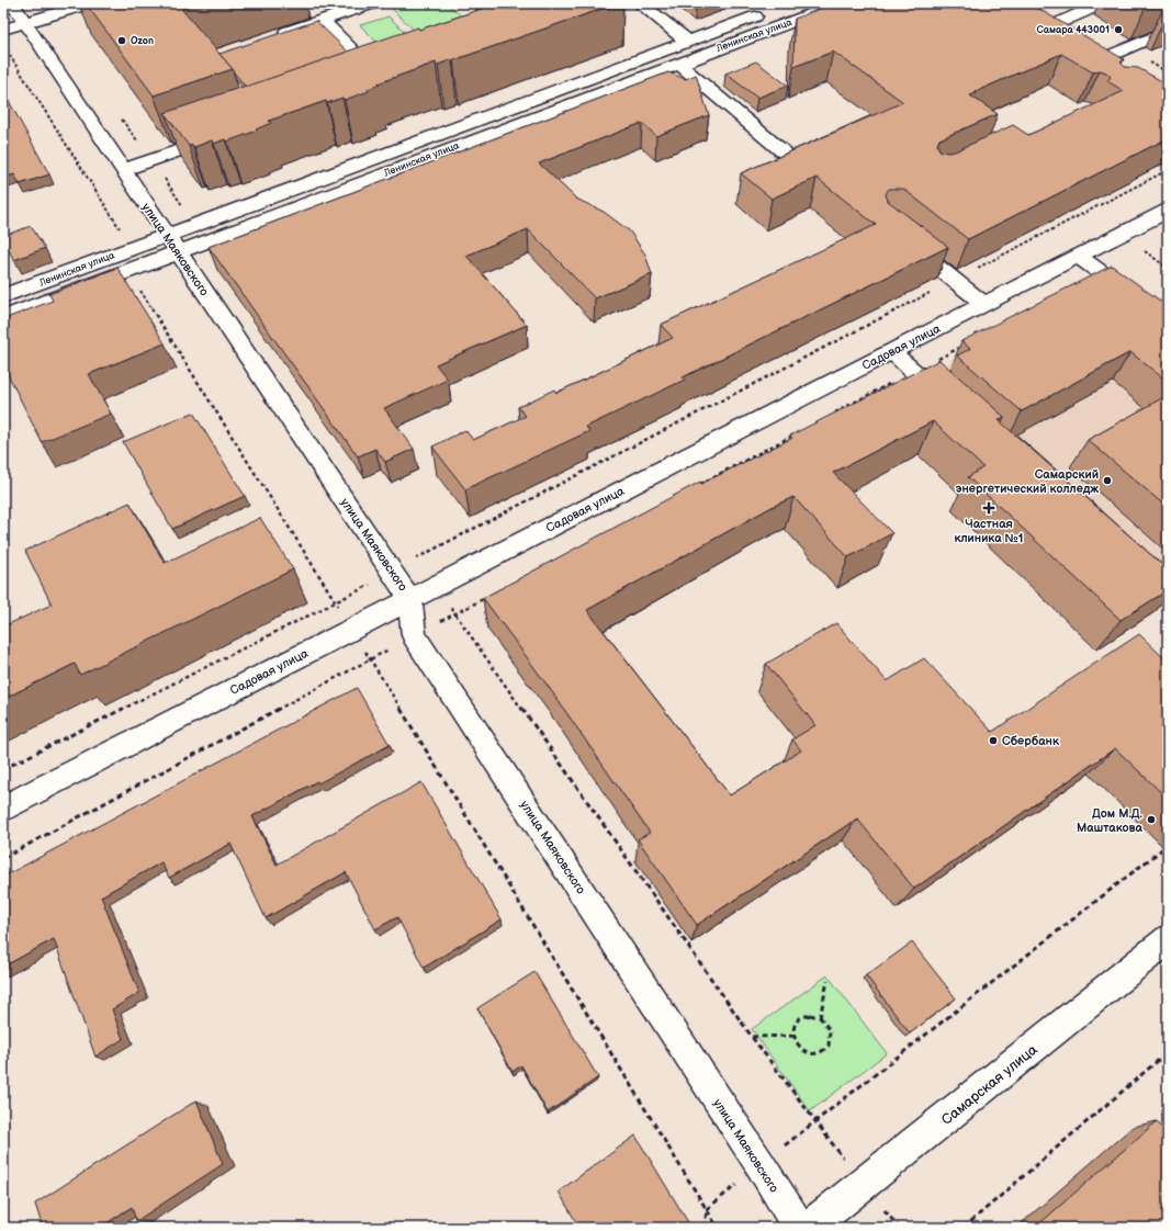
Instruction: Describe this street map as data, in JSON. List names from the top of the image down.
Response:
{
  "streets": {
    "street": [
      "Ленинская улица",
      "улица Маяковского",
      "Садовая улица",
      "Самарская улица"
    ]
  },
  "crossings": [
    ["Ленинская улица", "улица Маяковского"],
    ["улица Маяковского", "Садовая улица"]
  ],
  "places": {
    "other": [
      "Самара 443001",
      "Ozon",
      "Самарский энергетический колледж",
      "Сбербанк",
      "Дом М.Д. Маштакова"
    ],
    "health": ["Частная клиника №1"]
  }
}
